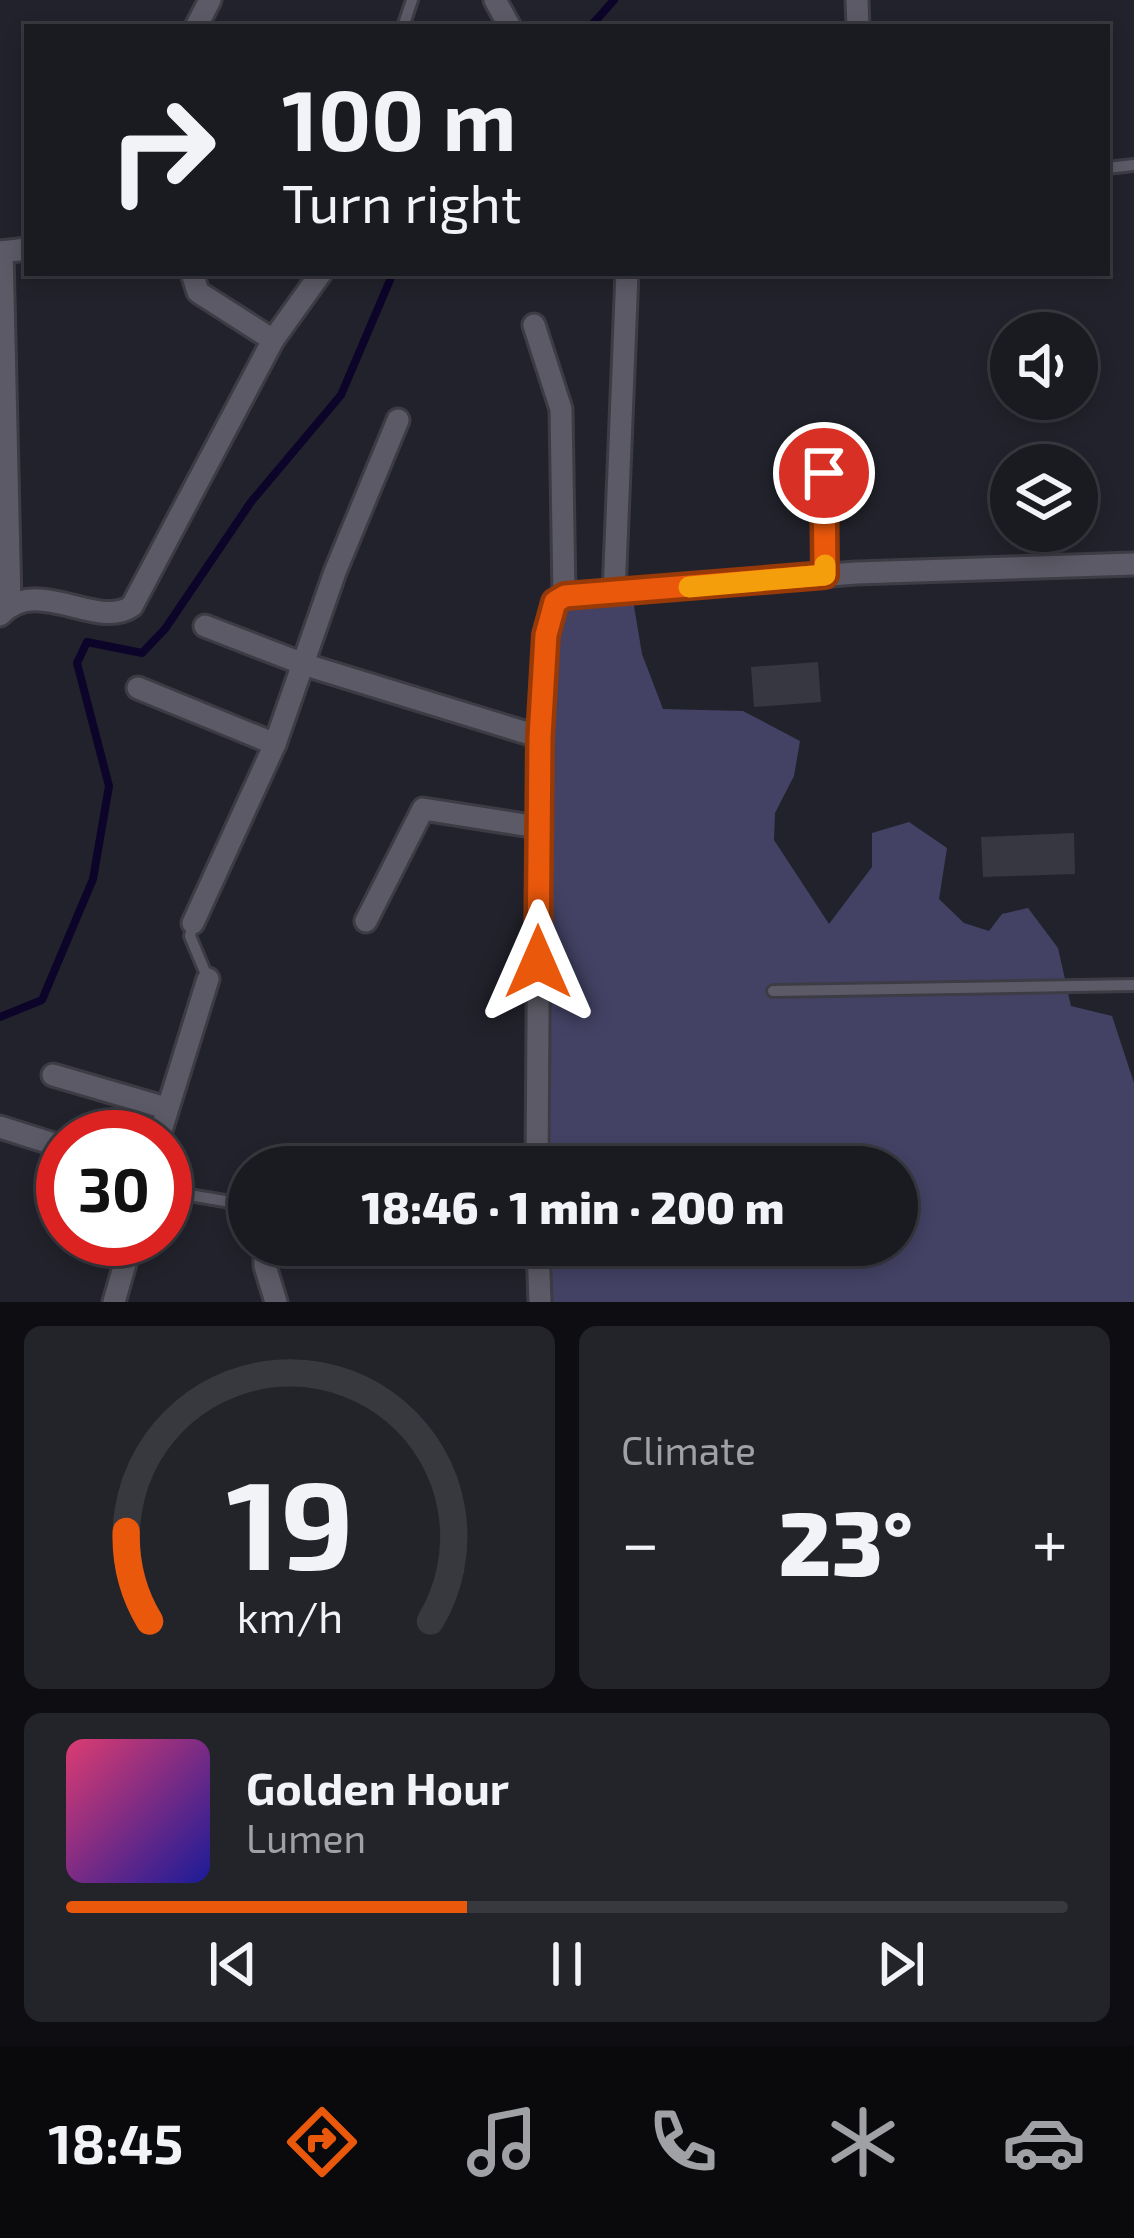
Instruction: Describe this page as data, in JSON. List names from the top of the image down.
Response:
{
  "page": {
    "turn": ["100 m", "Turn right"],
    "limit": "30",
    "trip": "18:46 · 1 min · 200 m",
    "tile": "Climate",
    "heat": ["−", "23°", "+"],
    "song": ["Golden Hour", "Lumen"],
    "tabs": "18:45",
    "gauge": ["19", "km/h"]
  }
}
